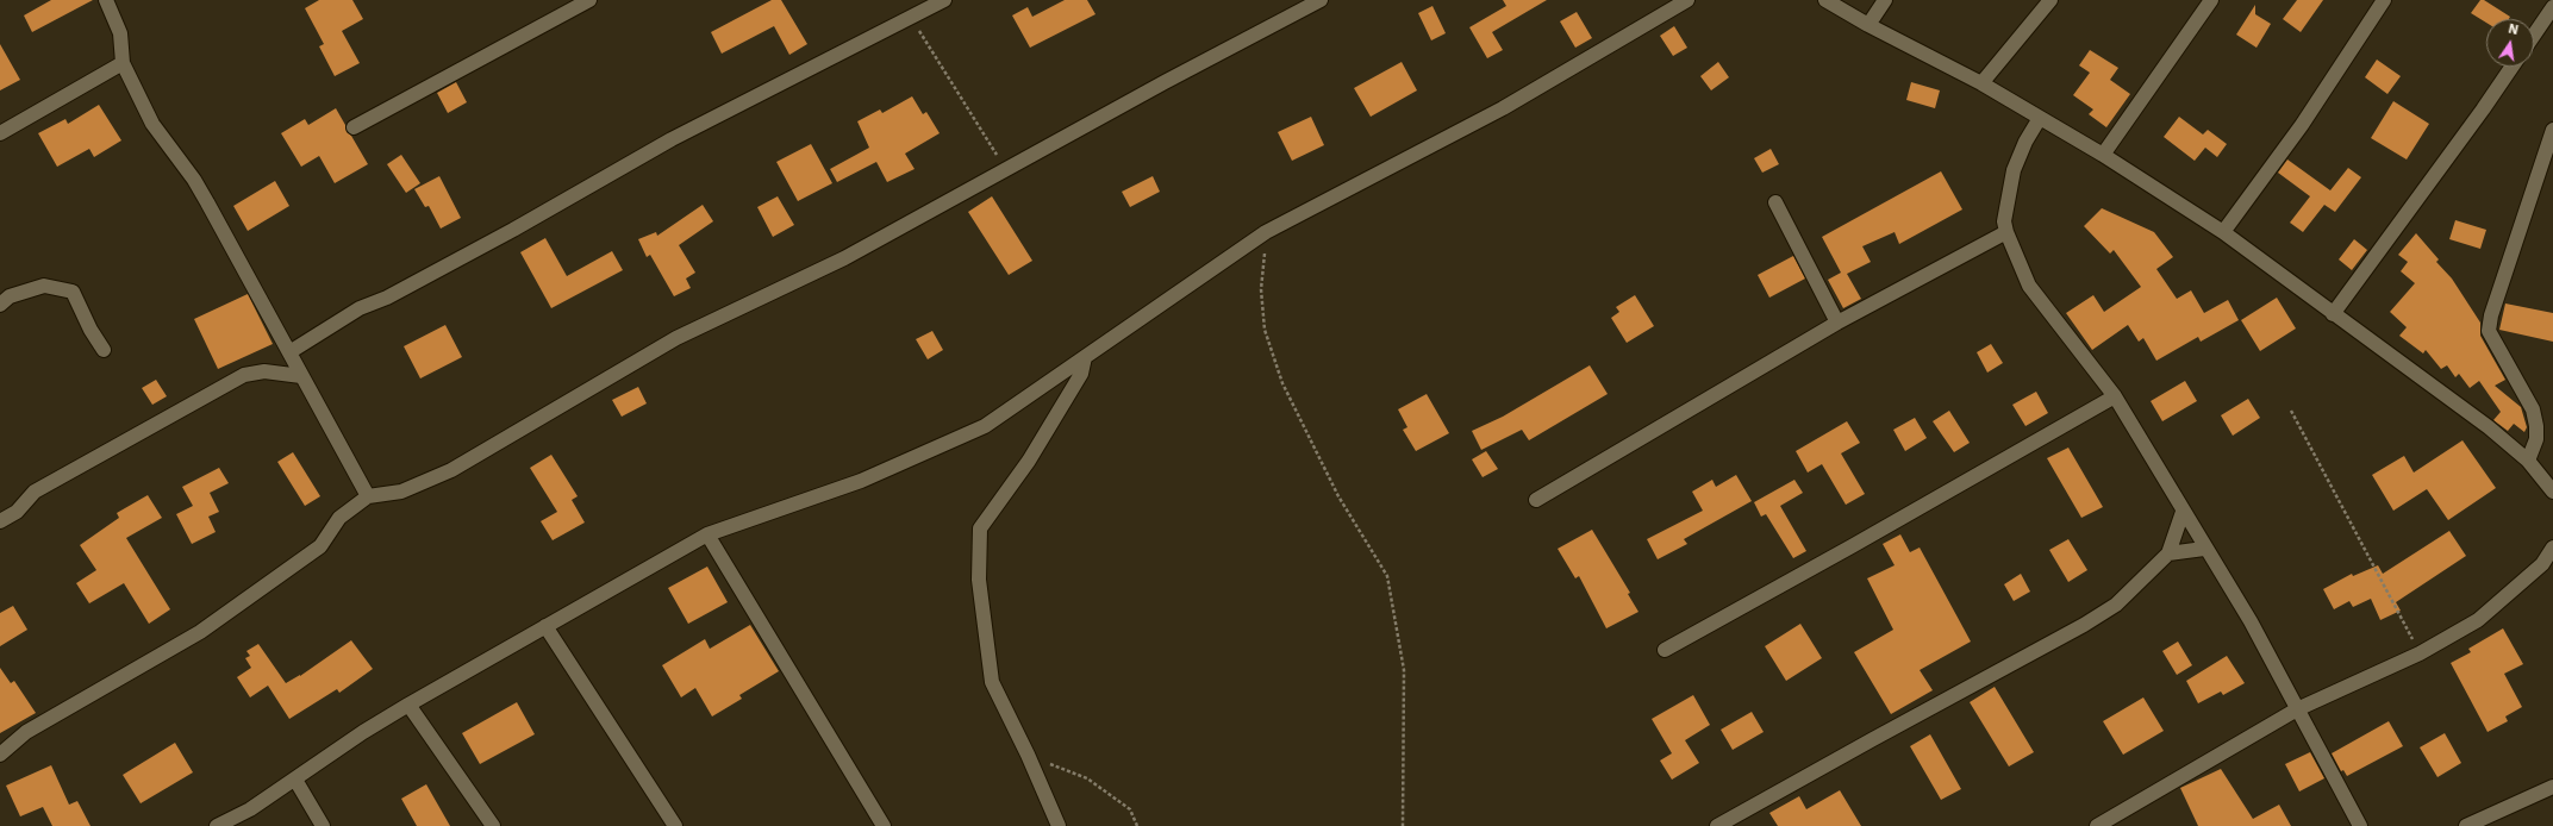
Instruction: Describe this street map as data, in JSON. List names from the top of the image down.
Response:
{
  "north": "top"
}
